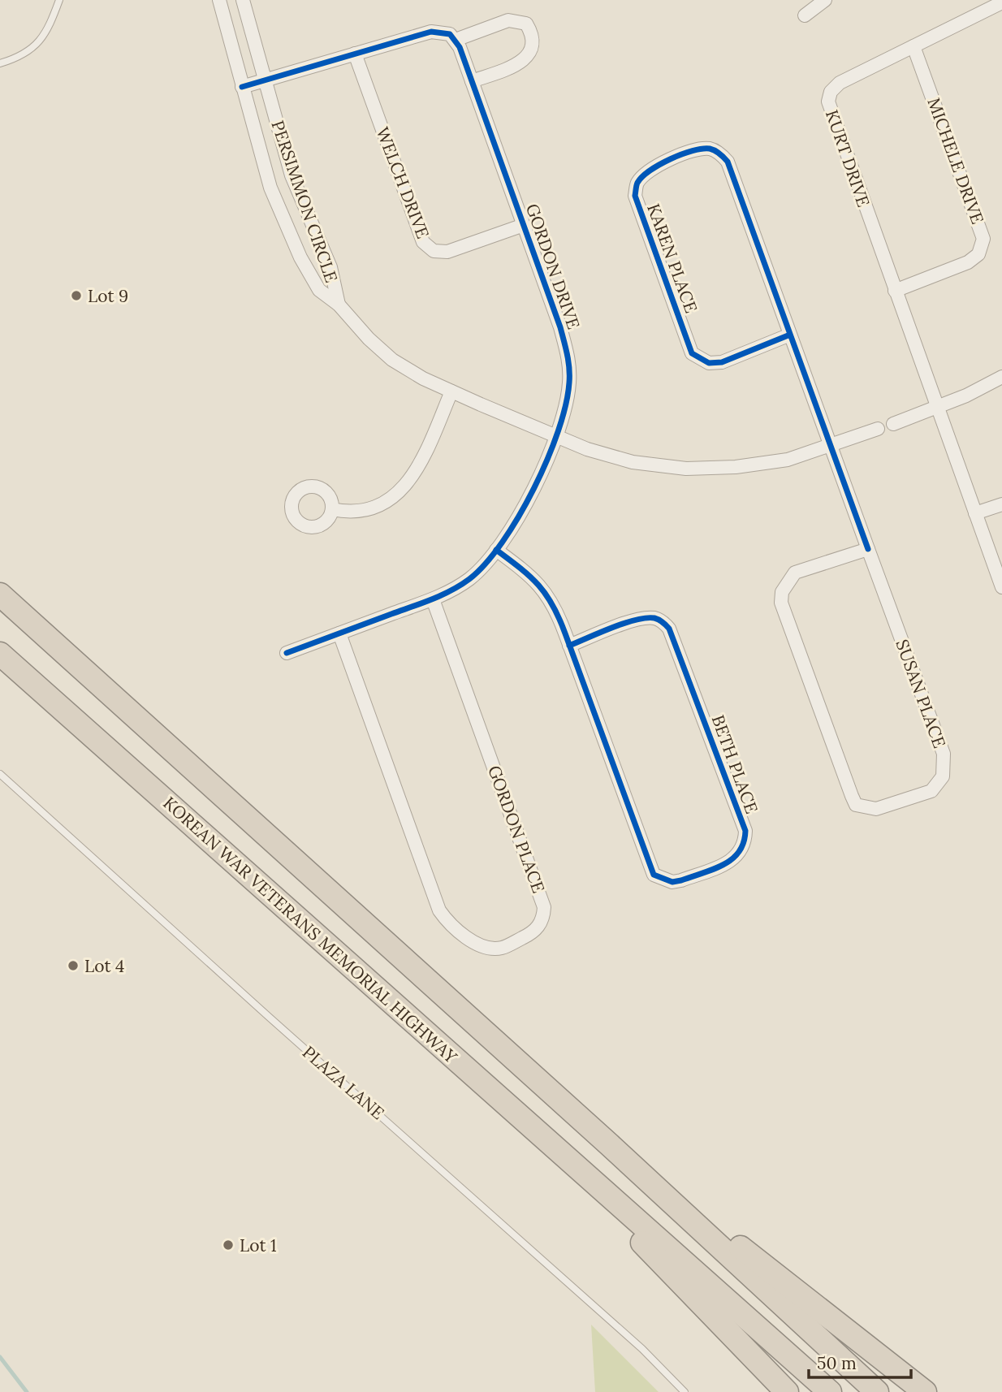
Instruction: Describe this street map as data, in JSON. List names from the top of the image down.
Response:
{
  "streets": {
    "highway": ["KOREAN WAR VETERANS MEMORIAL HIGHWAY"],
    "street": [
      "KURT DRIVE",
      "MICHELE DRIVE",
      "WELCH DRIVE",
      "PERSIMMON CIRCLE",
      "KAREN PLACE",
      "GORDON DRIVE",
      "SUSAN PLACE",
      "BETH PLACE",
      "GORDON PLACE"
    ],
    "lane": ["PLAZA LANE"]
  },
  "crossings": [
    ["KURT DRIVE", "MICHELE DRIVE"],
    ["WELCH DRIVE", "GORDON DRIVE"],
    ["PERSIMMON CIRCLE", "KAREN PLACE"],
    ["PERSIMMON CIRCLE", "GORDON DRIVE"],
    ["KAREN PLACE", "SUSAN PLACE"],
    ["GORDON DRIVE", "BETH PLACE"],
    ["GORDON DRIVE", "GORDON PLACE"]
  ],
  "places": ["Lot 9", "Lot 4", "Lot 1"],
  "scale_bar": "50 m"
}
